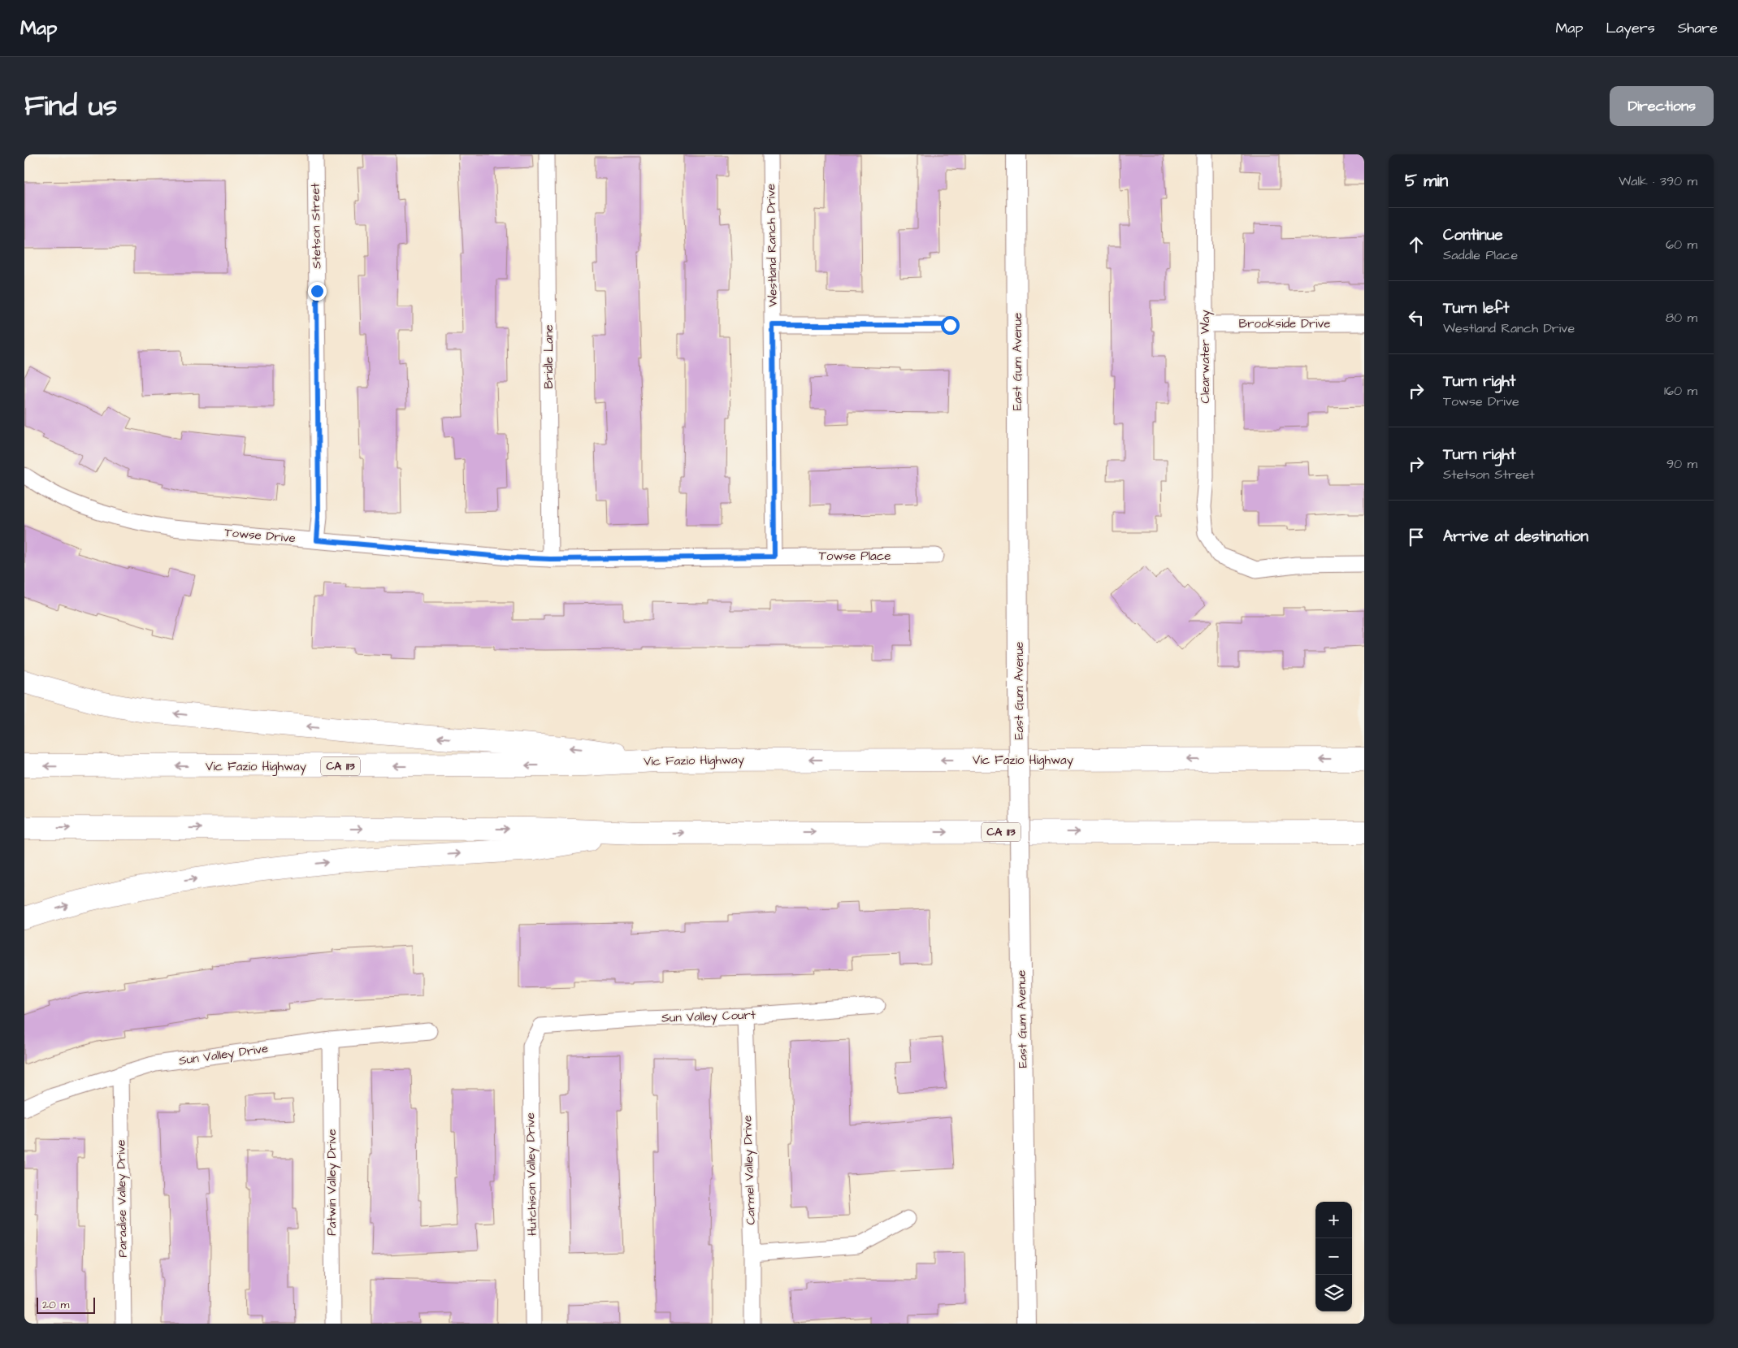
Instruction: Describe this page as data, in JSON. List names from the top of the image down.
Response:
{
  "streets": {
    "highway": ["Vic Fazio Highway", "CA 113"],
    "street": [
      "Stetson Street",
      "Westland Ranch Drive",
      "Brookside Drive",
      "Bridle Lane",
      "Clearwater Way",
      "East Gum Avenue",
      "Towse Drive",
      "Towse Place",
      "Sun Valley Court",
      "Sun Valley Drive",
      "Carmel Valley Drive",
      "Hutchison Valley Drive",
      "Patwin Valley Drive",
      "Paradise Valley Drive"
    ]
  },
  "crossings": [
    ["Stetson Street", "Towse Drive"],
    ["Westland Ranch Drive", "Towse Drive"],
    ["Westland Ranch Drive", "Towse Place"],
    ["Brookside Drive", "Clearwater Way"],
    ["Bridle Lane", "Towse Drive"],
    ["Towse Drive", "Towse Place"],
    ["Sun Valley Court", "Carmel Valley Drive"],
    ["Sun Valley Court", "Hutchison Valley Drive"],
    ["Sun Valley Drive", "Patwin Valley Drive"],
    ["Sun Valley Drive", "Paradise Valley Drive"]
  ],
  "scale_bar": "20 m",
  "page": {
    "header": "Map",
    "nav": ["Map", "Layers", "Share"],
    "title": "Find us",
    "buttons": "Directions",
    "heading": ["5 min", "Walk · 390 m"],
    "list": [
      ["Continue", "Saddle Place", "60 m"],
      ["Turn left", "Westland Ranch Drive", "80 m"],
      ["Turn right", "Towse Drive", "160 m"],
      ["Turn right", "Stetson Street", "90 m"],
      "Arrive at destination"
    ],
    "map_buttons": ["+", "−"],
    "scale": "20 m"
  }
}
